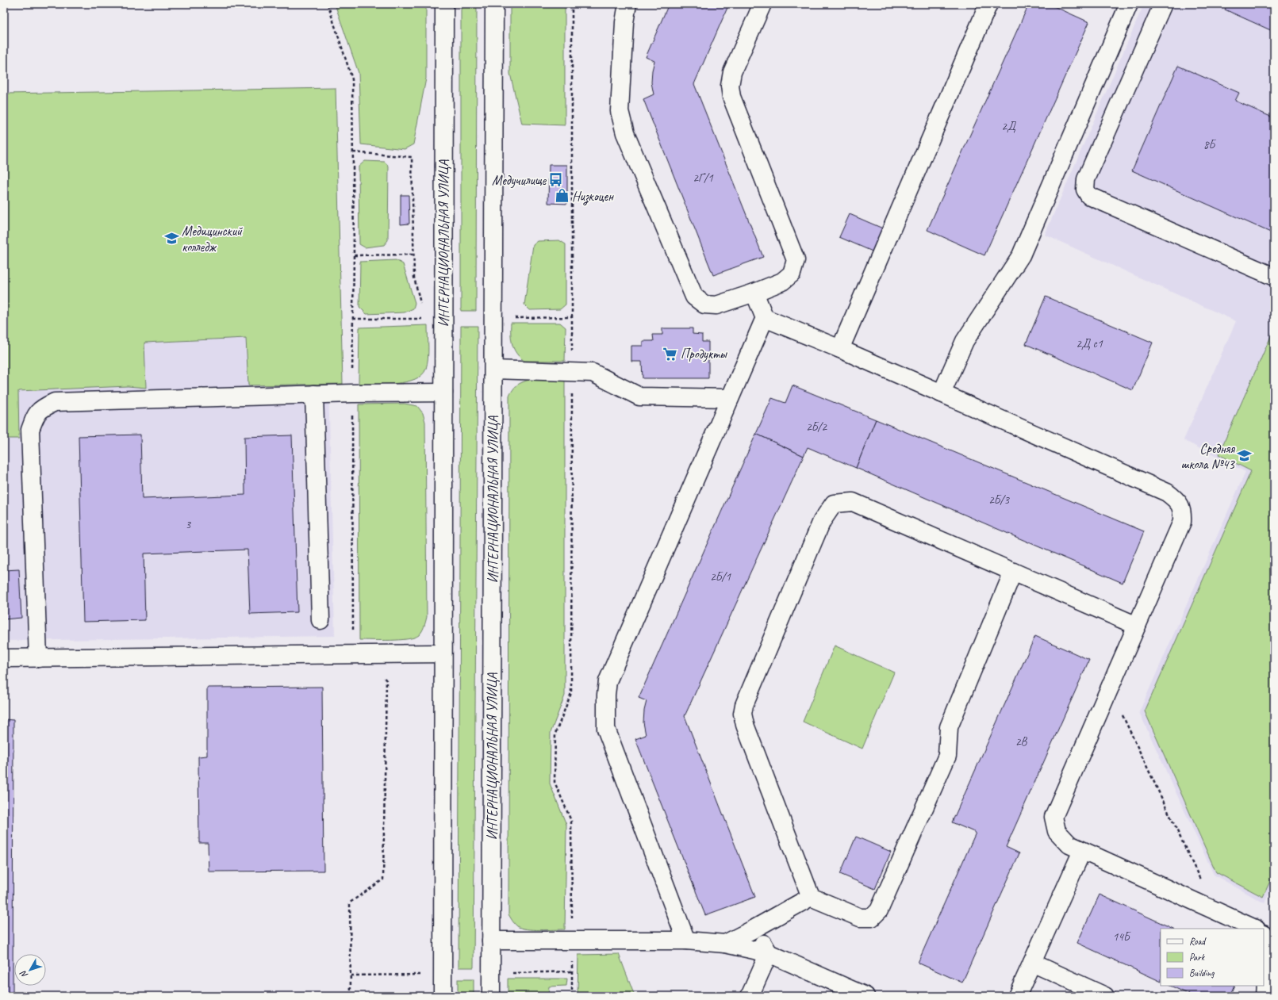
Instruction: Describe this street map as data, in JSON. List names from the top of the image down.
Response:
{
  "streets": {
    "main road": ["ИНТЕРНАЦИОНАЛЬНАЯ УЛИЦА"]
  },
  "places": {
    "bus stop": ["Медучилище"],
    "shop": ["Низкоцен"],
    "school or university": ["Медицинский колледж", "Средняя школа №43"],
    "supermarket": ["Продукты"]
  },
  "house_numbers": [
    "2Д",
    "8Б",
    "2Г/1",
    "2Д с1",
    "2Б/2",
    "2Б/3",
    "3",
    "2Б/1",
    "2В",
    "14Б"
  ],
  "legend": ["Road", "Park", "Building"],
  "north": "bottom left"
}
